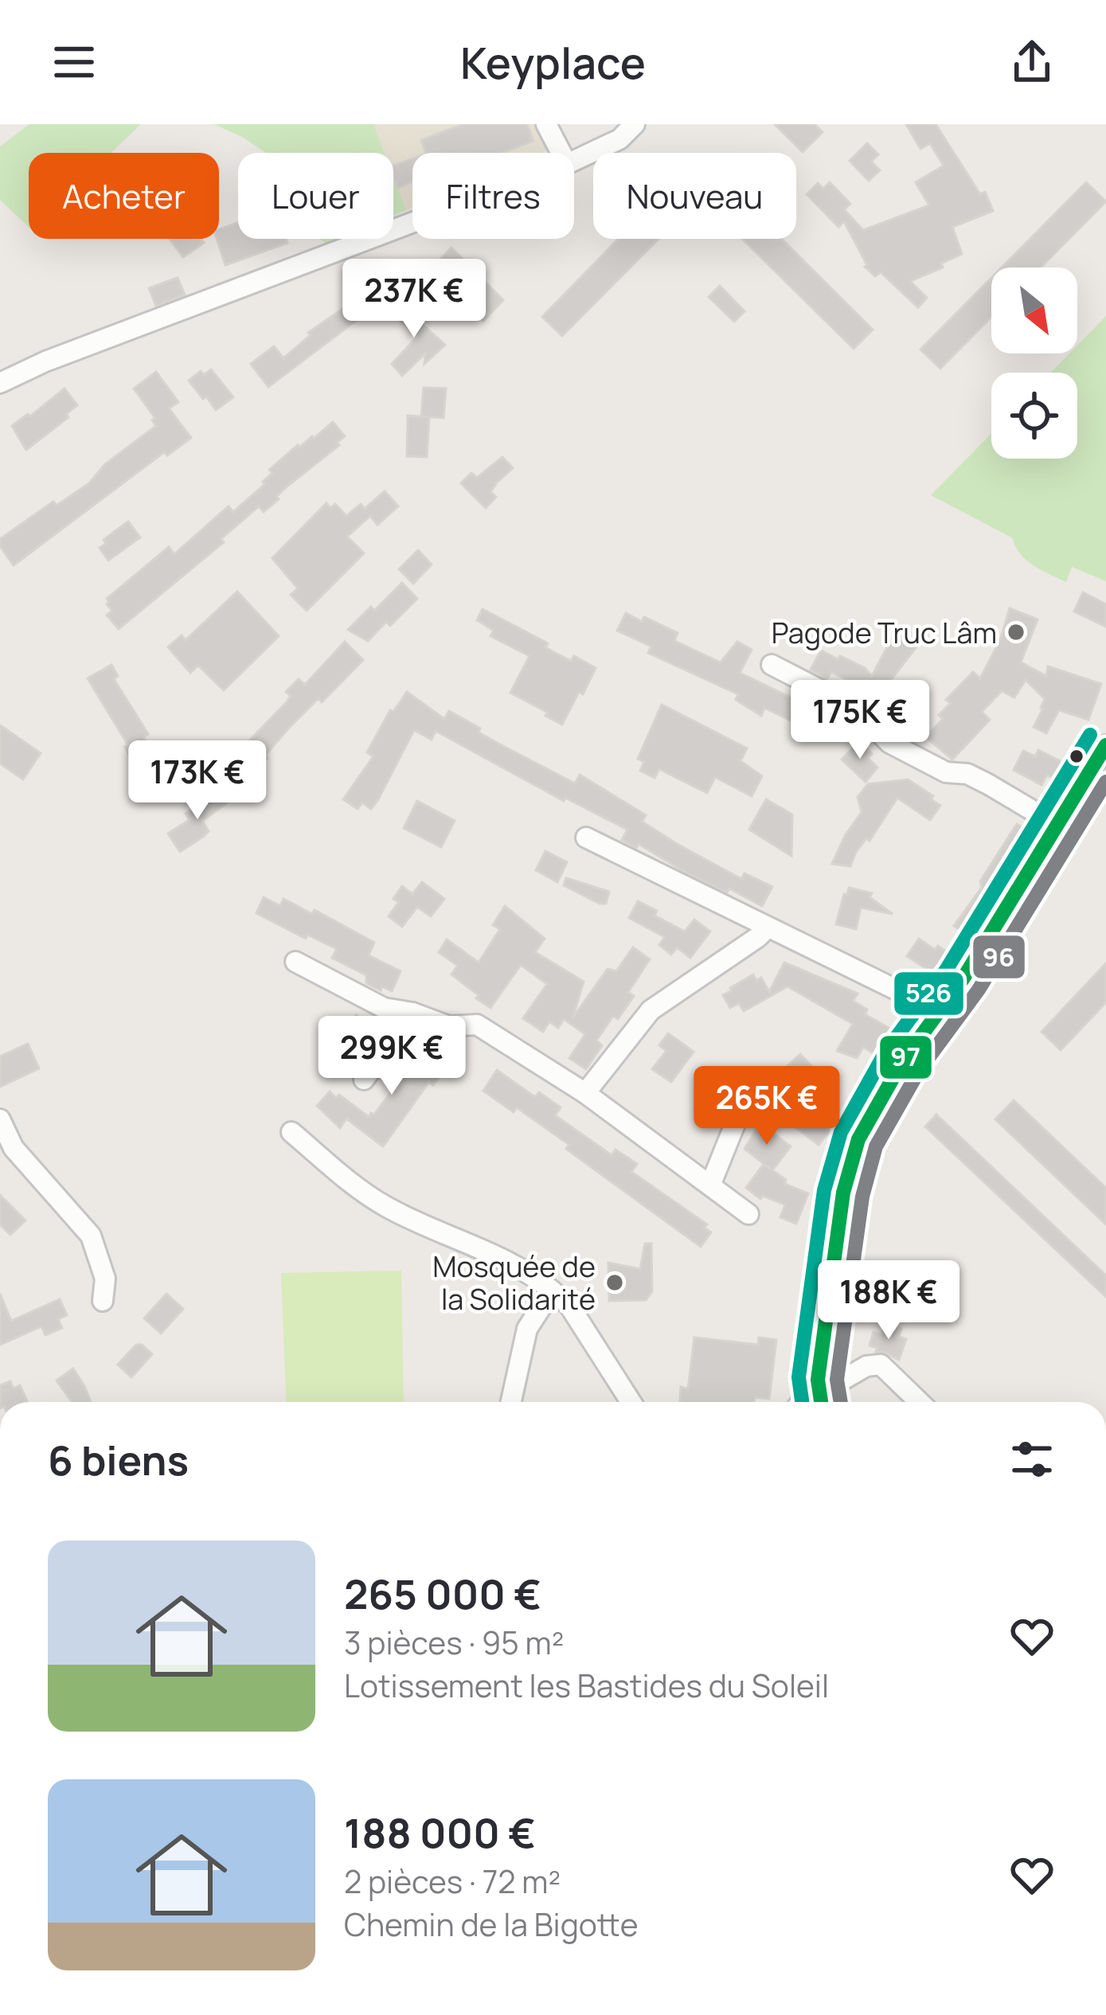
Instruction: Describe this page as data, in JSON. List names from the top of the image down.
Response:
{
  "places": ["Pagode Truc Lâm", "Mosquée de la Solidarité"],
  "lines": ["transit line 526", "transit line 97", "transit line 96"],
  "north": "bottom right",
  "page": {
    "header": "Keyplace",
    "chip": [
      "Acheter",
      "Louer",
      "Filtres",
      "Nouveau"
    ],
    "price": [
      "237K €",
      "175K €",
      "173K €",
      "299K €",
      "265K €",
      "188K €"
    ],
    "heading": "6 biens",
    "list": [
      {
        "name": "265 000 €",
        "note": "3 pièces · 95 m² · Lotissement les Bastides du Soleil"
      },
      {
        "name": "188 000 €",
        "note": "2 pièces · 72 m² · Chemin de la Bigotte"
      }
    ]
  }
}
